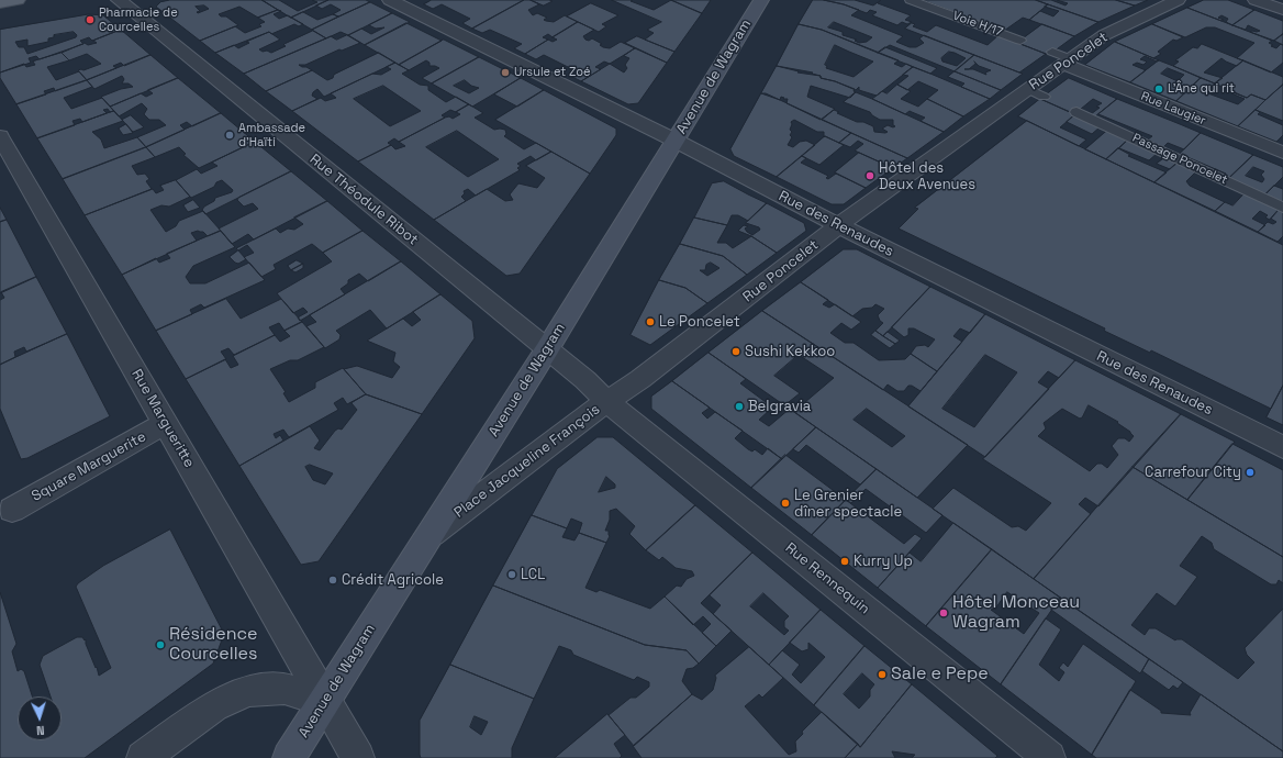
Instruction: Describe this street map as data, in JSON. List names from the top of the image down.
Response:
{
  "streets": {
    "main road": ["Avenue de Wagram"],
    "street": [
      "Rue Poncelet",
      "Rue Laugier",
      "Rue Théodule Ribot",
      "Rue des Renaudes",
      "Rue Margueritte",
      "Place Jacqueline François",
      "Square Marguerite",
      "Rue Rennequin"
    ],
    "lane": ["Voie H/17", "Passage Poncelet"]
  },
  "crossings": [
    ["Rue Poncelet", "Rue Laugier"],
    ["Rue Poncelet", "Rue des Renaudes"],
    ["Rue Poncelet", "Place Jacqueline François"],
    ["Rue Poncelet", "Rue Rennequin"],
    ["Avenue de Wagram", "Rue Théodule Ribot"],
    ["Avenue de Wagram", "Rue des Renaudes"],
    ["Avenue de Wagram", "Rue Margueritte"],
    ["Avenue de Wagram", "Place Jacqueline François"],
    ["Rue Théodule Ribot", "Place Jacqueline François"],
    ["Rue Margueritte", "Square Marguerite"],
    ["Place Jacqueline François", "Rue Rennequin"]
  ],
  "places": [
    "Pharmacie de Courcelles",
    "Ursule et Zoé",
    "L'Âne qui rit",
    "Ambassade d'Haïti",
    "Hôtel des Deux Avenues",
    "Le Poncelet",
    "Sushi Kekkoo",
    "Belgravia",
    "Carrefour City",
    "Le Grenier dîner spectacle",
    "Kurry Up",
    "LCL",
    "Crédit Agricole",
    "Hôtel Monceau Wagram",
    "Résidence Courcelles",
    "Sale e Pepe"
  ],
  "north": "bottom"
}
